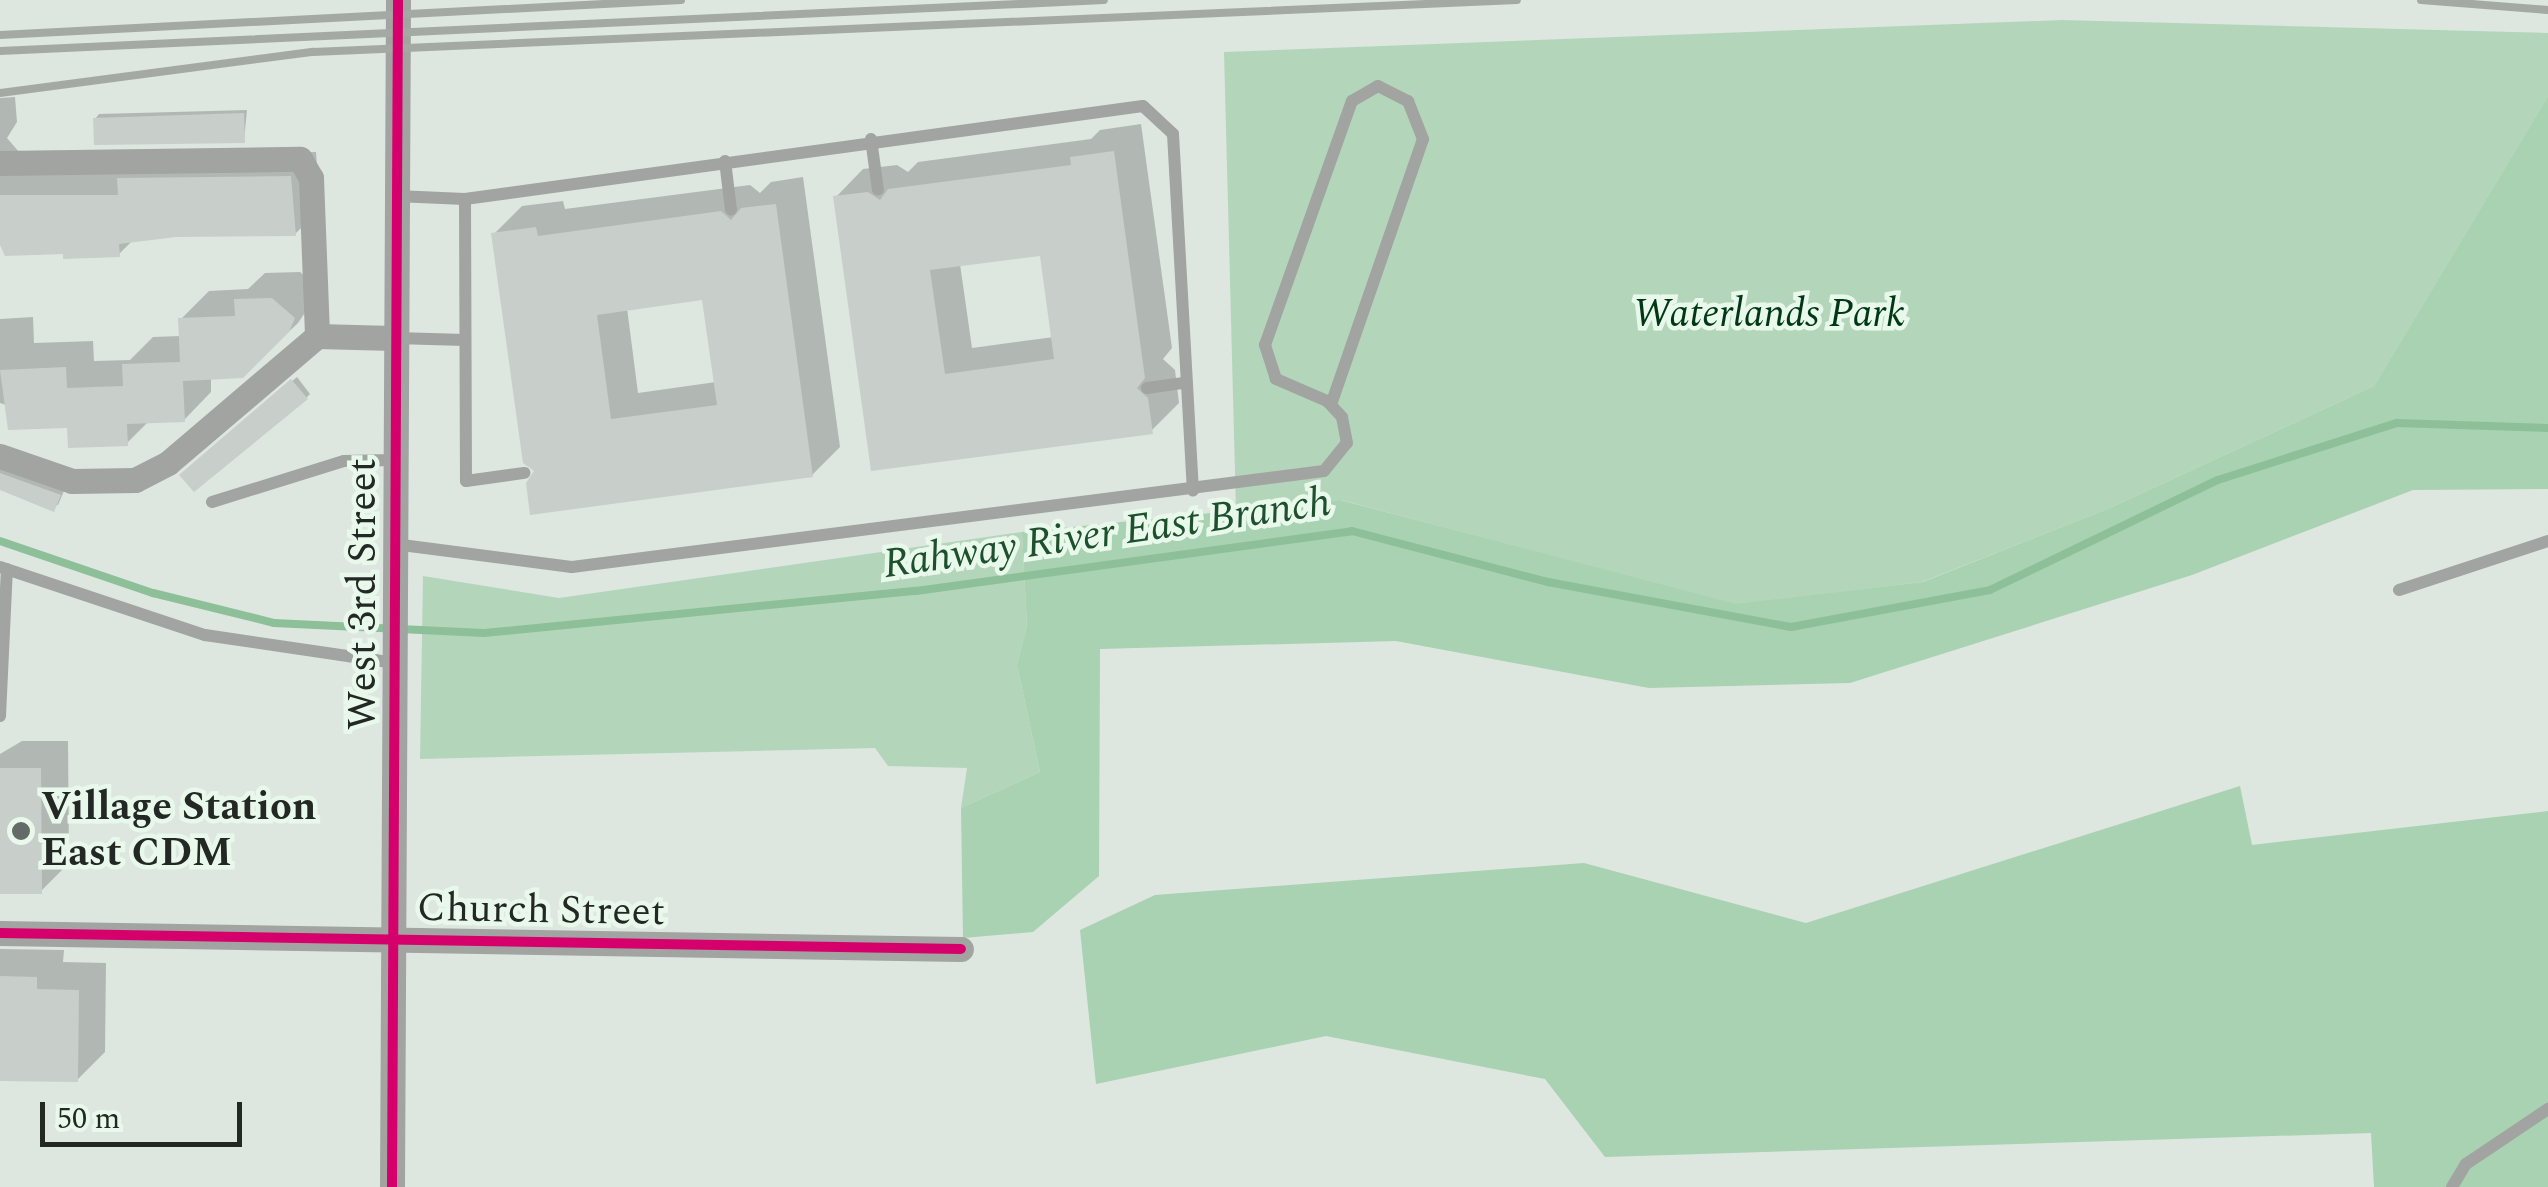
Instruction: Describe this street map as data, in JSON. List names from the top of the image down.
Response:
{
  "streets": {
    "street": ["West 3rd Street", "Church Street"]
  },
  "crossings": [
    ["West 3rd Street", "Church Street"]
  ],
  "water": ["Rahway River East Branch"],
  "parks": ["Waterlands Park"],
  "places": ["Village Station East CDM"],
  "scale_bar": "50 m"
}
